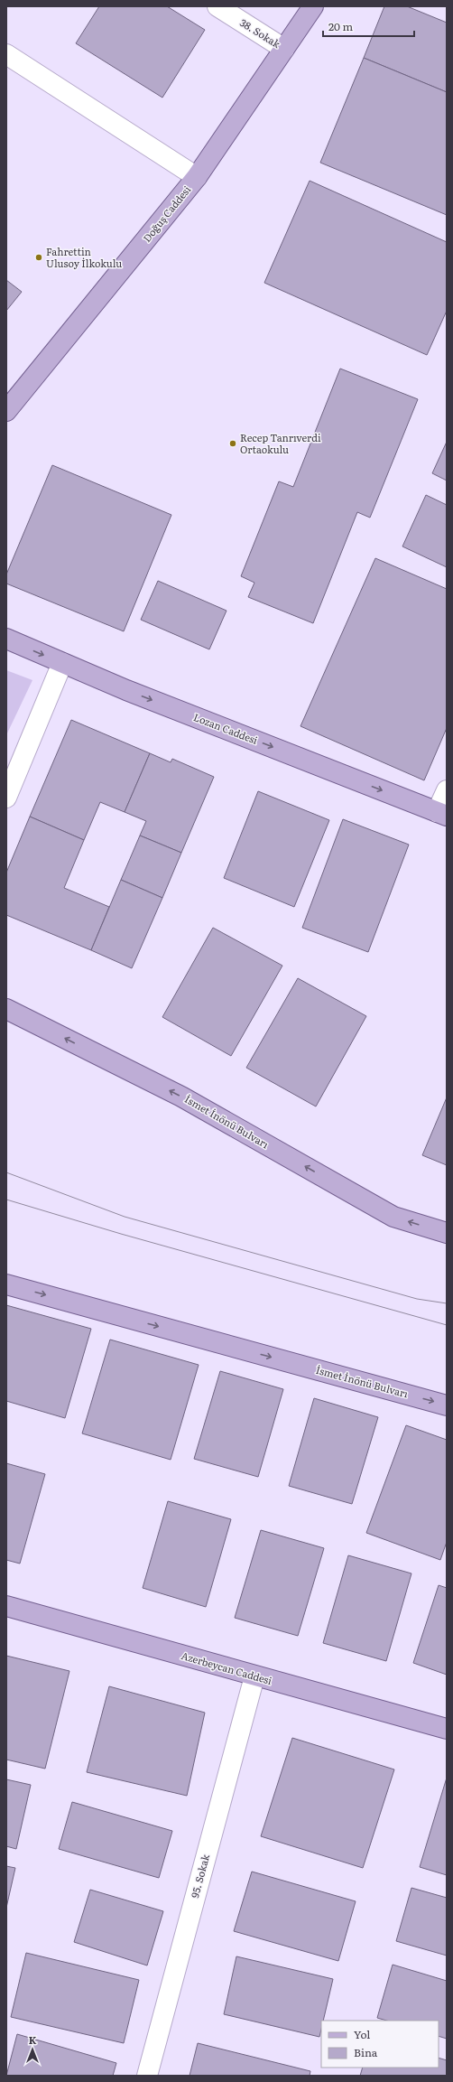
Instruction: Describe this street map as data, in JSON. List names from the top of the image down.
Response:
{
  "streets": {
    "main road": [
      "Doğuş Caddesi",
      "Lozan Caddesi",
      "İsmet İnönü Bulvarı",
      "Azerbeycan Caddesi"
    ],
    "street": ["38. Sokak", "95. Sokak"]
  },
  "crossings": [
    ["38. Sokak", "Doğuş Caddesi"],
    ["Azerbeycan Caddesi", "95. Sokak"]
  ],
  "one_way": ["Lozan Caddesi"],
  "places": ["Fahrettin Ulusoy İlkokulu", "Recep Tanrıverdi Ortaokulu"],
  "legend": ["Yol", "Bina"],
  "scale_bar": "20 m",
  "north": "top"
}
